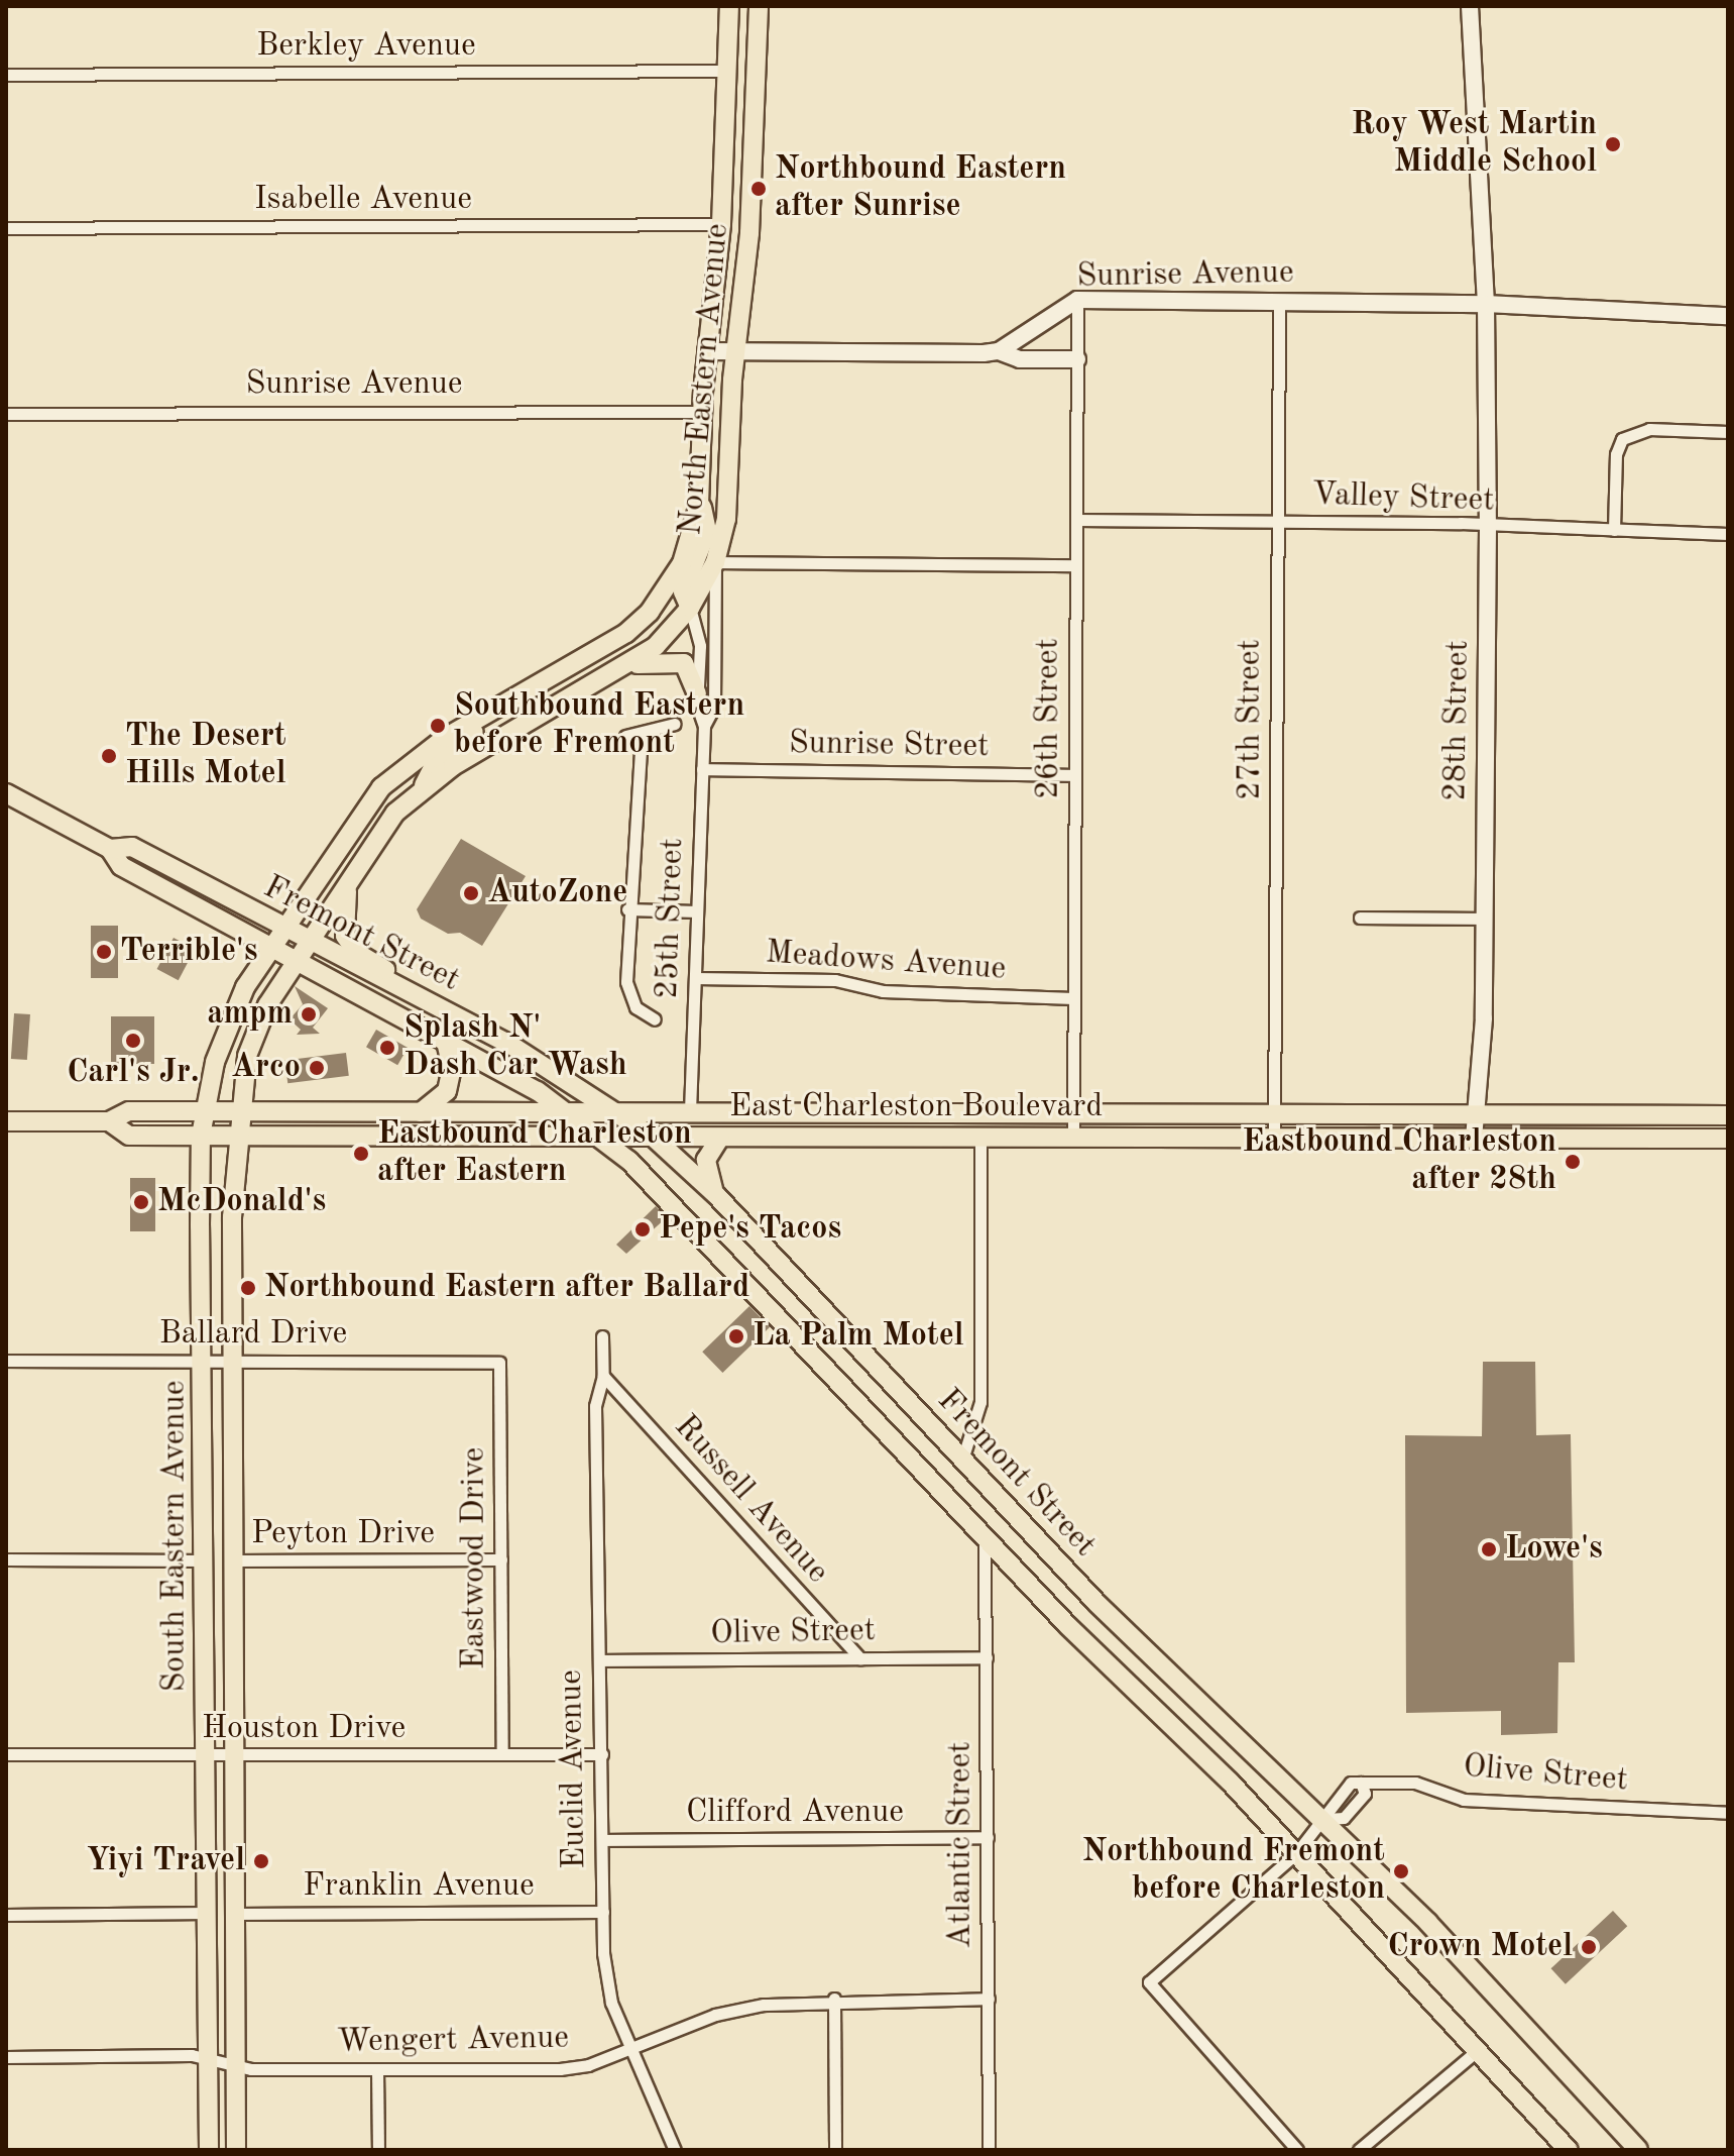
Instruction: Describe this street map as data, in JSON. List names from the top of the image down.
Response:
{
  "streets": {
    "main road": [
      "North Eastern Avenue",
      "Fremont Street",
      "East Charleston Boulevard",
      "South Eastern Avenue"
    ],
    "street": [
      "Berkley Avenue",
      "Isabelle Avenue",
      "Sunrise Avenue",
      "Valley Street",
      "26th Street",
      "27th Street",
      "28th Street",
      "Sunrise Street",
      "25th Street",
      "Meadows Avenue",
      "Ballard Drive",
      "Russell Avenue",
      "Peyton Drive",
      "Eastwood Drive",
      "Olive Street",
      "Houston Drive",
      "Euclid Avenue",
      "Clifford Avenue",
      "Atlantic Street",
      "Franklin Avenue",
      "Wengert Avenue"
    ]
  },
  "crossings": [
    ["Berkley Avenue", "North Eastern Avenue"],
    ["Isabelle Avenue", "North Eastern Avenue"],
    ["Sunrise Avenue", "North Eastern Avenue"],
    ["Sunrise Avenue", "26th Street"],
    ["Sunrise Avenue", "27th Street"],
    ["Sunrise Avenue", "28th Street"],
    ["North Eastern Avenue", "25th Street"],
    ["North Eastern Avenue", "Fremont Street"],
    ["North Eastern Avenue", "South Eastern Avenue"],
    ["Valley Street", "26th Street"],
    ["Valley Street", "27th Street"],
    ["Valley Street", "28th Street"],
    ["26th Street", "Sunrise Street"],
    ["26th Street", "Meadows Avenue"],
    ["26th Street", "East Charleston Boulevard"],
    ["27th Street", "East Charleston Boulevard"],
    ["28th Street", "East Charleston Boulevard"],
    ["Sunrise Street", "25th Street"],
    ["25th Street", "Meadows Avenue"],
    ["25th Street", "East Charleston Boulevard"],
    ["Fremont Street", "East Charleston Boulevard"],
    ["Fremont Street", "South Eastern Avenue"],
    ["Fremont Street", "Atlantic Street"],
    ["East Charleston Boulevard", "South Eastern Avenue"],
    ["Ballard Drive", "South Eastern Avenue"],
    ["Ballard Drive", "Eastwood Drive"],
    ["Russell Avenue", "Olive Street"],
    ["Russell Avenue", "Euclid Avenue"],
    ["Peyton Drive", "South Eastern Avenue"],
    ["Peyton Drive", "Eastwood Drive"],
    ["South Eastern Avenue", "Houston Drive"],
    ["South Eastern Avenue", "Franklin Avenue"],
    ["South Eastern Avenue", "Wengert Avenue"],
    ["Eastwood Drive", "Houston Drive"],
    ["Olive Street", "Euclid Avenue"],
    ["Olive Street", "Atlantic Street"],
    ["Houston Drive", "Euclid Avenue"],
    ["Euclid Avenue", "Clifford Avenue"],
    ["Euclid Avenue", "Franklin Avenue"],
    ["Euclid Avenue", "Wengert Avenue"],
    ["Clifford Avenue", "Atlantic Street"],
    ["Atlantic Street", "Wengert Avenue"]
  ],
  "places": [
    "Roy West Martin Middle School",
    "Northbound Eastern after Sunrise",
    "Southbound Eastern before Fremont",
    "The Desert Hills Motel",
    "AutoZone",
    "Terrible's",
    "ampm",
    "Carl's Jr.",
    "Splash N' Dash Car Wash",
    "Arco",
    "Eastbound Charleston after Eastern",
    "Eastbound Charleston after 28th",
    "McDonald's",
    "Pepe's Tacos",
    "Northbound Eastern after Ballard",
    "La Palm Motel",
    "Lowe's",
    "Yiyi Travel",
    "Northbound Fremont before Charleston",
    "Crown Motel"
  ]
}
